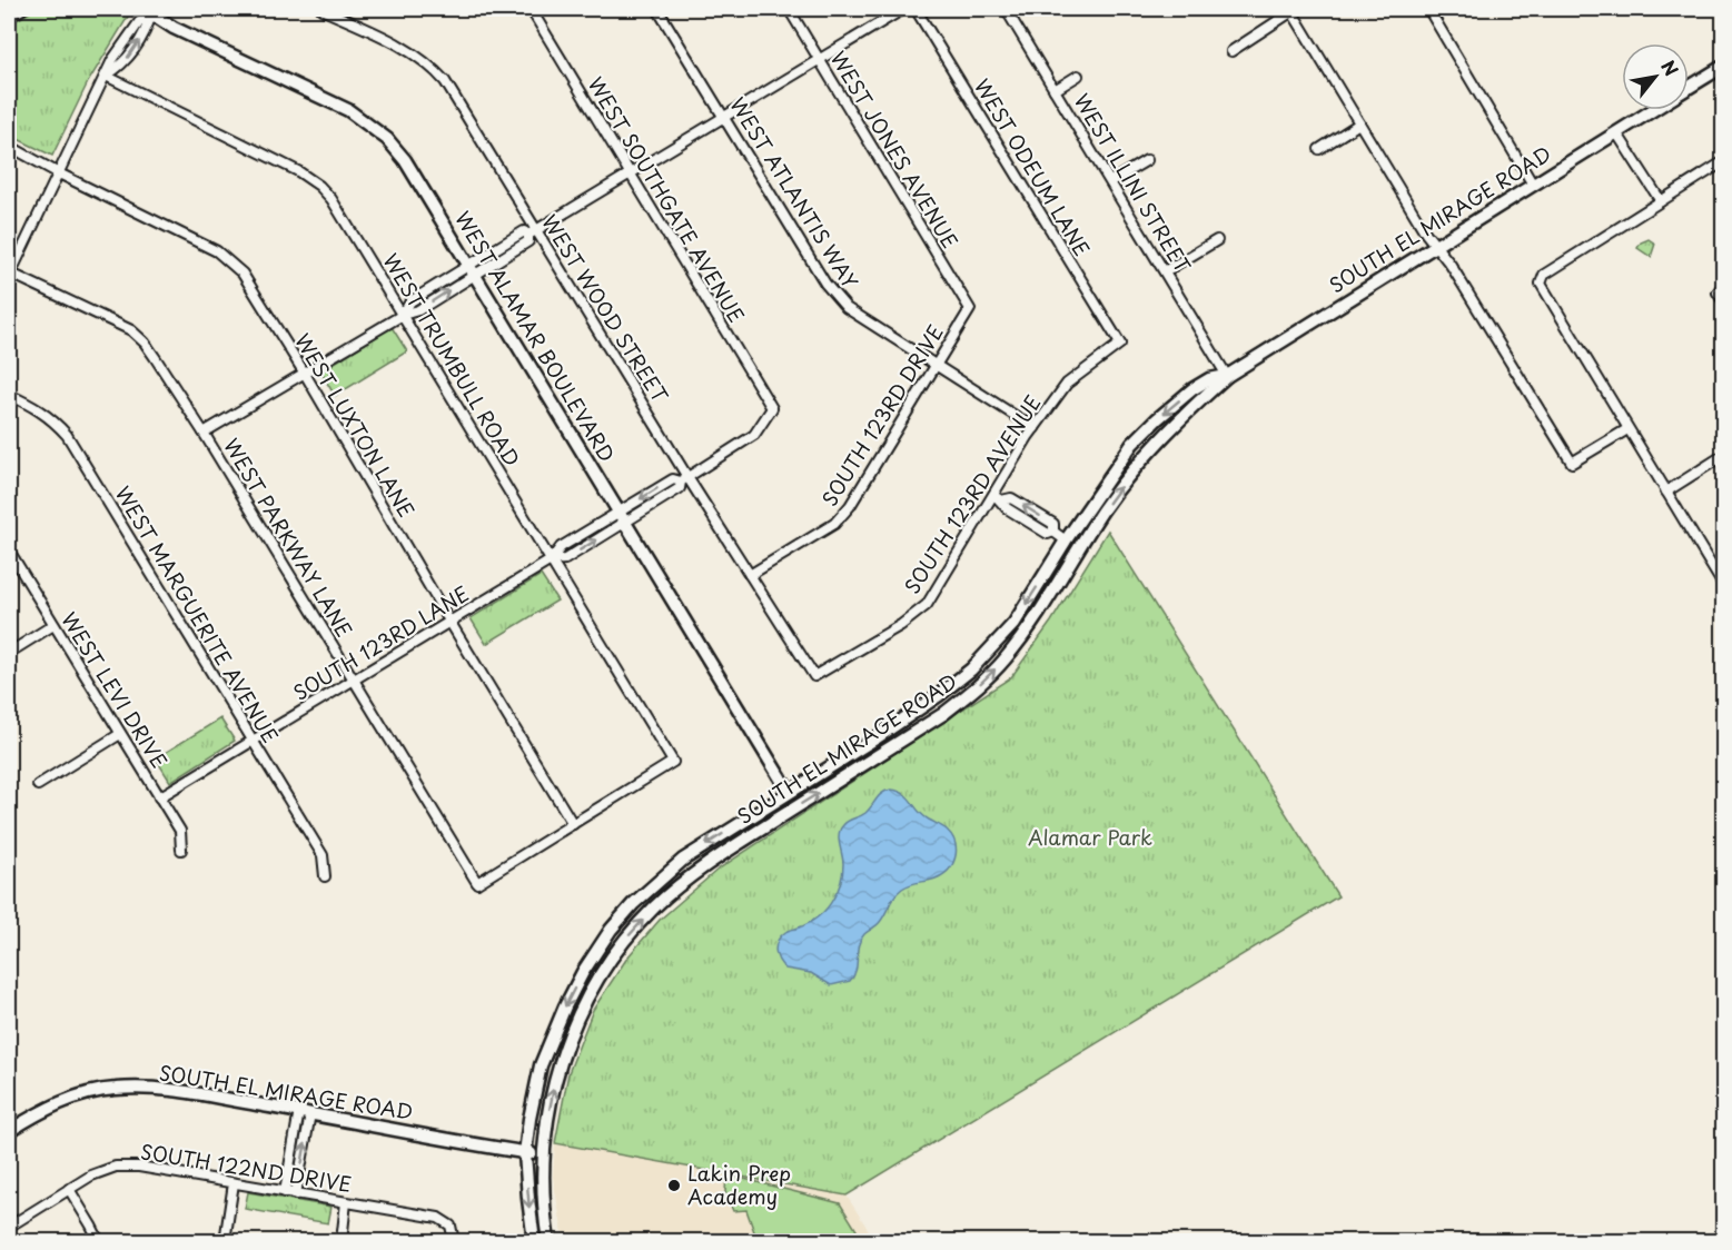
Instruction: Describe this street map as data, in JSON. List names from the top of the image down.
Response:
{
  "streets": {
    "main road": ["SOUTH EL MIRAGE ROAD", "WEST ALAMAR BOULEVARD"],
    "street": [
      "WEST JONES AVENUE",
      "WEST ODEUM LANE",
      "WEST ILLINI STREET",
      "WEST ATLANTIS WAY",
      "WEST SOUTHGATE AVENUE",
      "WEST WOOD STREET",
      "WEST TRUMBULL ROAD",
      "SOUTH 123RD DRIVE",
      "WEST LUXTON LANE",
      "SOUTH 123RD AVENUE",
      "WEST PARKWAY LANE",
      "WEST MARGUERITE AVENUE",
      "SOUTH 123RD LANE",
      "WEST LEVI DRIVE",
      "SOUTH 122ND DRIVE"
    ]
  },
  "crossings": [
    ["WEST JONES AVENUE", "SOUTH 123RD DRIVE"],
    ["WEST ODEUM LANE", "SOUTH 123RD AVENUE"],
    ["WEST ILLINI STREET", "SOUTH EL MIRAGE ROAD"],
    ["WEST ATLANTIS WAY", "SOUTH 123RD DRIVE"],
    ["WEST ATLANTIS WAY", "SOUTH 123RD AVENUE"],
    ["WEST SOUTHGATE AVENUE", "SOUTH 123RD LANE"],
    ["SOUTH EL MIRAGE ROAD", "WEST ALAMAR BOULEVARD"],
    ["WEST WOOD STREET", "SOUTH 123RD DRIVE"],
    ["WEST WOOD STREET", "SOUTH 123RD AVENUE"],
    ["WEST WOOD STREET", "SOUTH 123RD LANE"],
    ["WEST ALAMAR BOULEVARD", "SOUTH 123RD LANE"],
    ["WEST TRUMBULL ROAD", "WEST LUXTON LANE"],
    ["WEST TRUMBULL ROAD", "WEST PARKWAY LANE"],
    ["WEST TRUMBULL ROAD", "SOUTH 123RD LANE"],
    ["WEST LUXTON LANE", "WEST PARKWAY LANE"],
    ["WEST LUXTON LANE", "SOUTH 123RD LANE"],
    ["WEST PARKWAY LANE", "SOUTH 123RD LANE"],
    ["WEST MARGUERITE AVENUE", "SOUTH 123RD LANE"],
    ["SOUTH 123RD LANE", "WEST LEVI DRIVE"]
  ],
  "parks": ["Alamar Park"],
  "places": ["Lakin Prep Academy"],
  "north": "top right"
}
